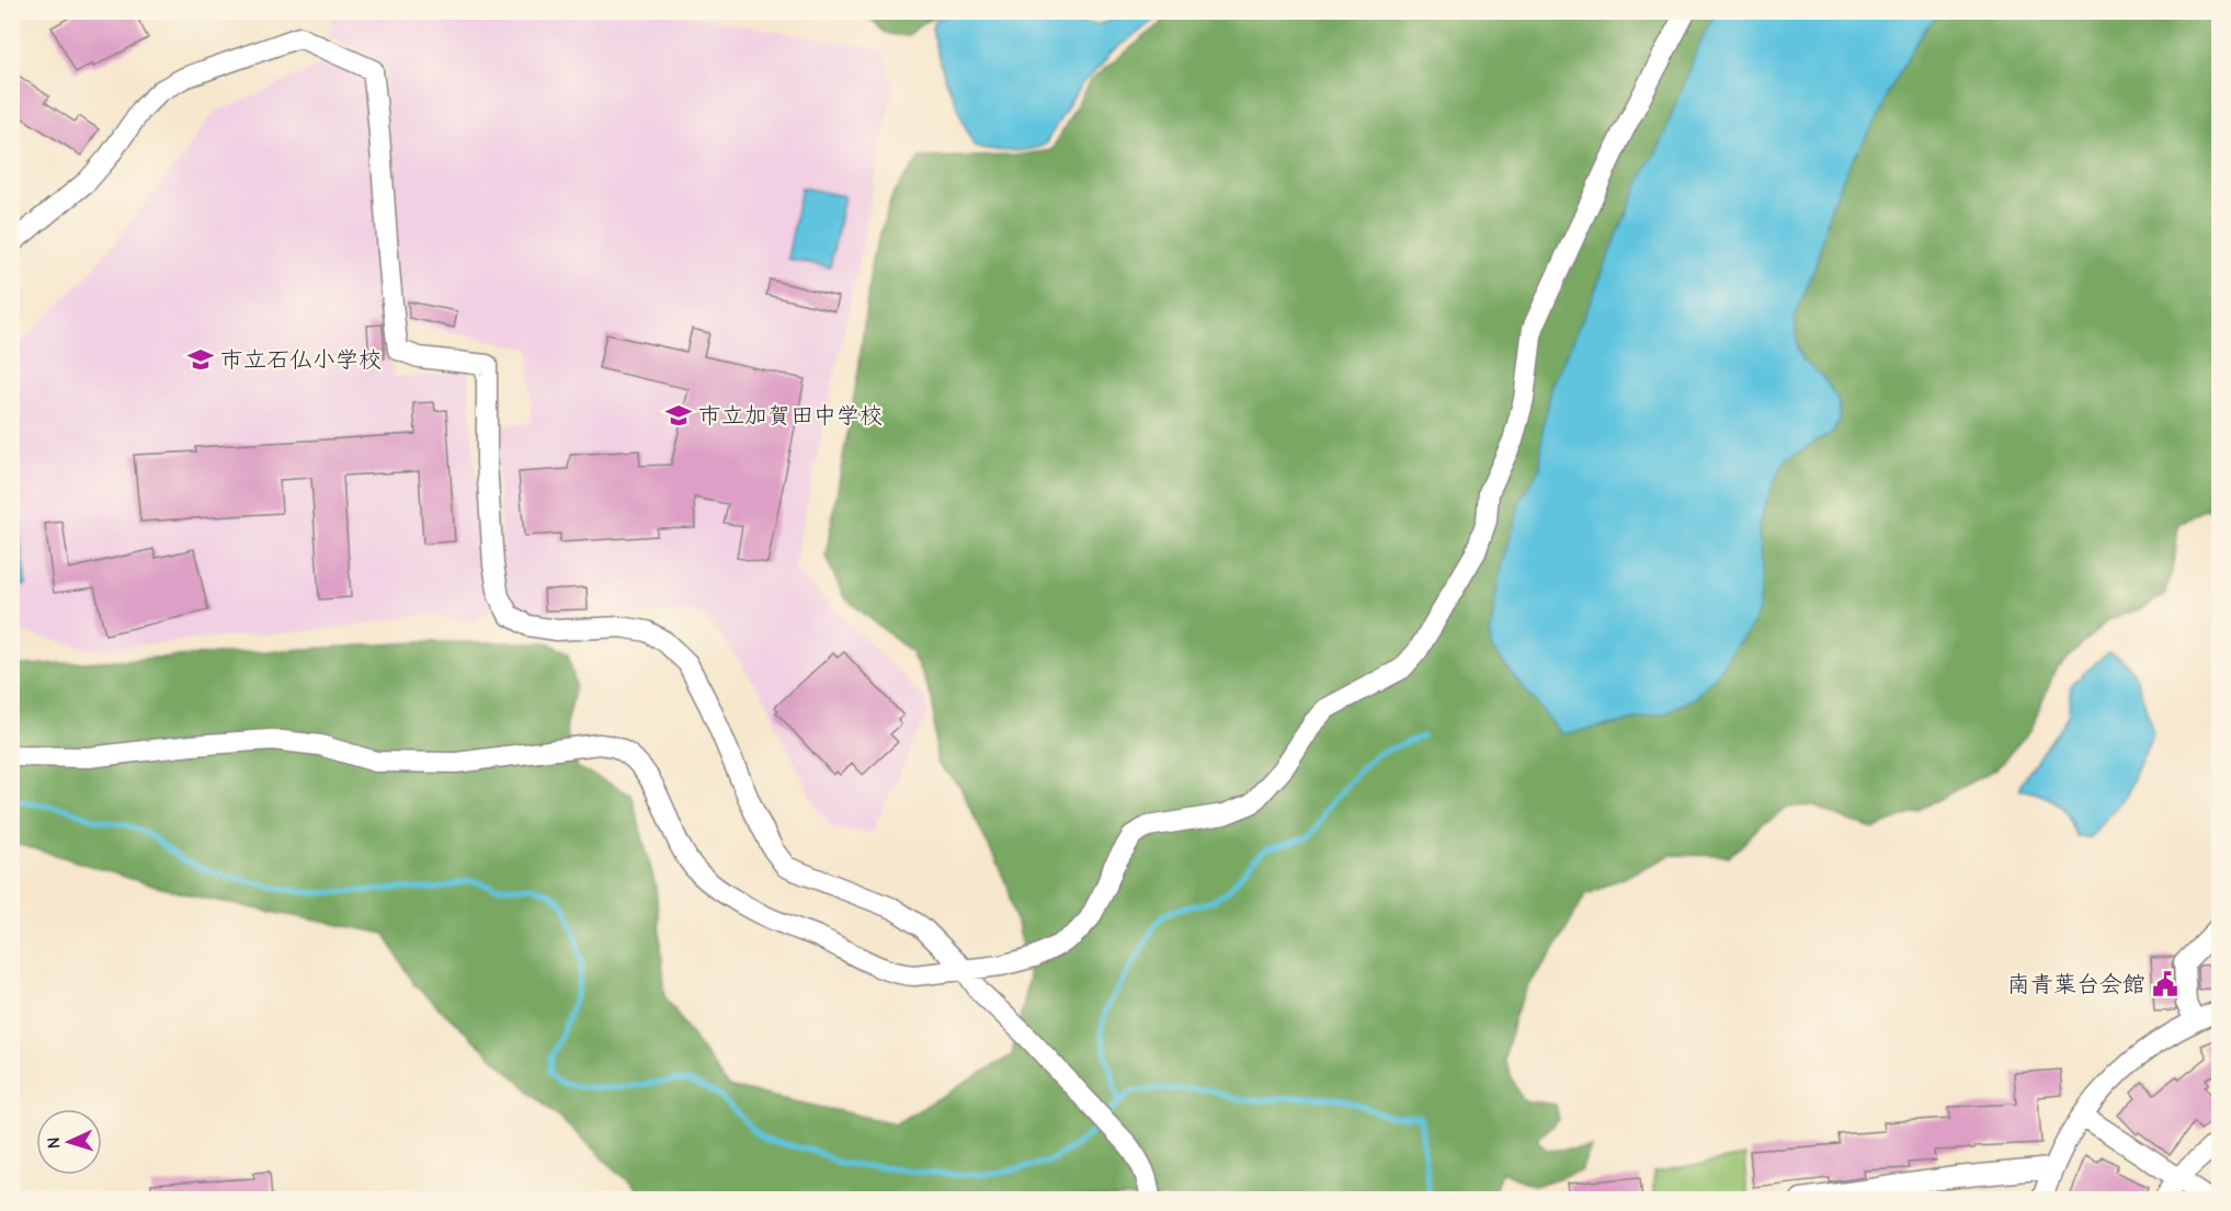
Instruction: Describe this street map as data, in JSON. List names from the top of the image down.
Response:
{
  "places": {
    "school or university": ["市立石仏小学校", "市立加賀田中学校"],
    "public building": ["南青葉台会館"]
  },
  "north": "left"
}
